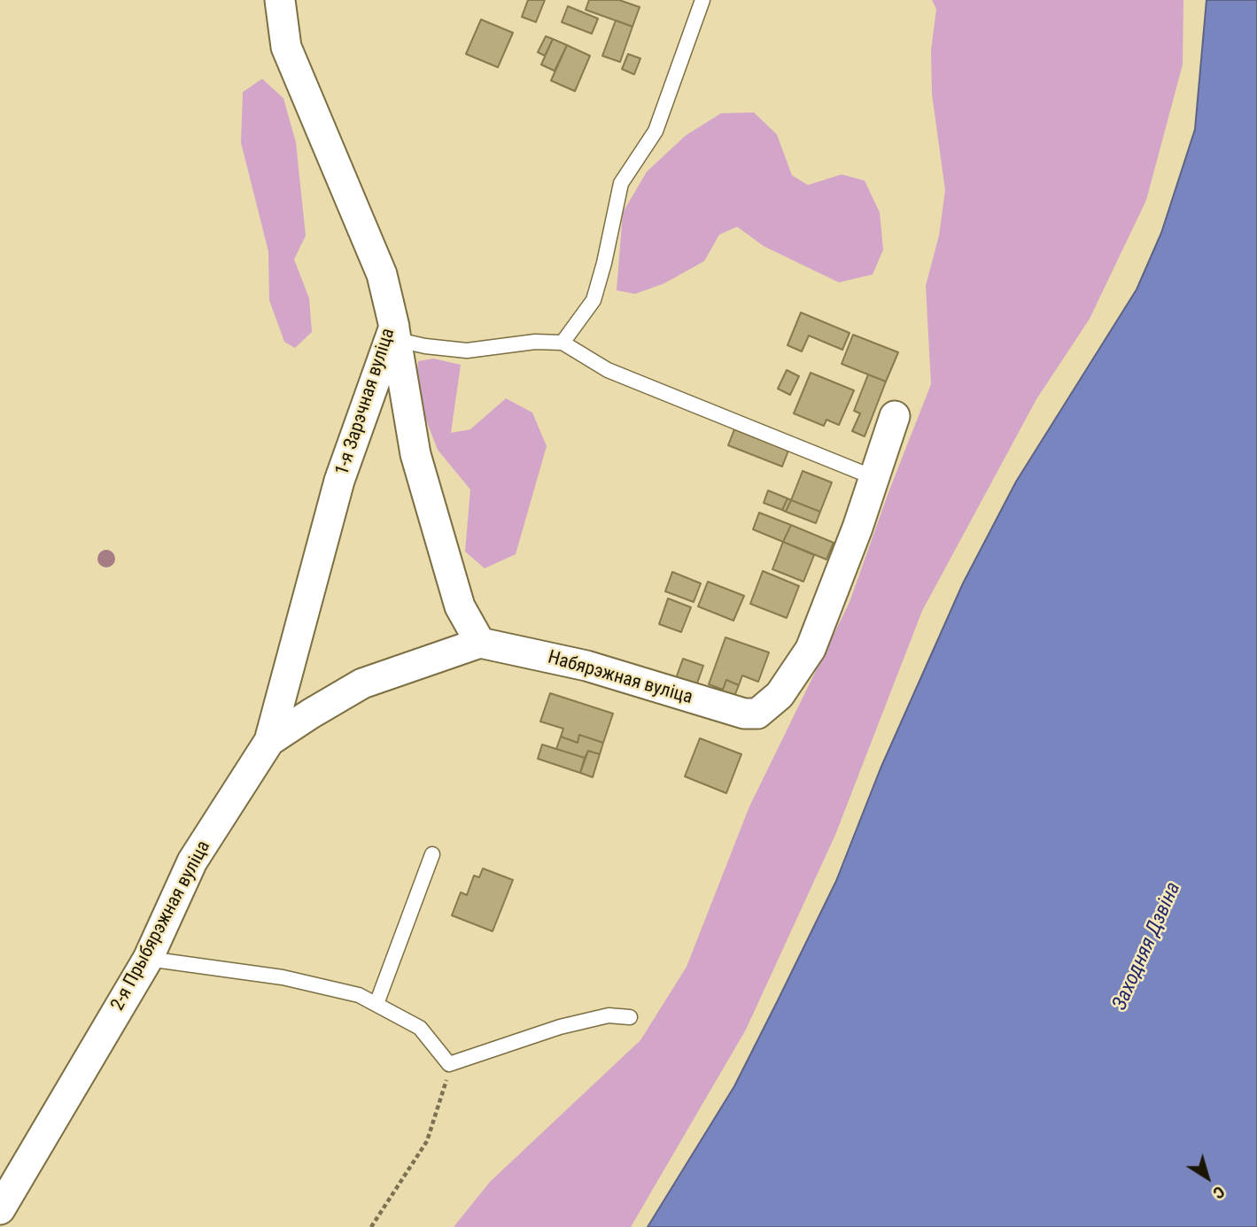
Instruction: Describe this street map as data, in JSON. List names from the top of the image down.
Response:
{
  "streets": {
    "street": ["1-я Зарэчная вуліца", "Набярэжная вуліца", "2-я Прыбярэжная вуліца"]
  },
  "crossings": [
    ["1-я Зарэчная вуліца", "2-я Прыбярэжная вуліца"]
  ],
  "water": ["Заходняя Дзвіна"],
  "north": "bottom right"
}
